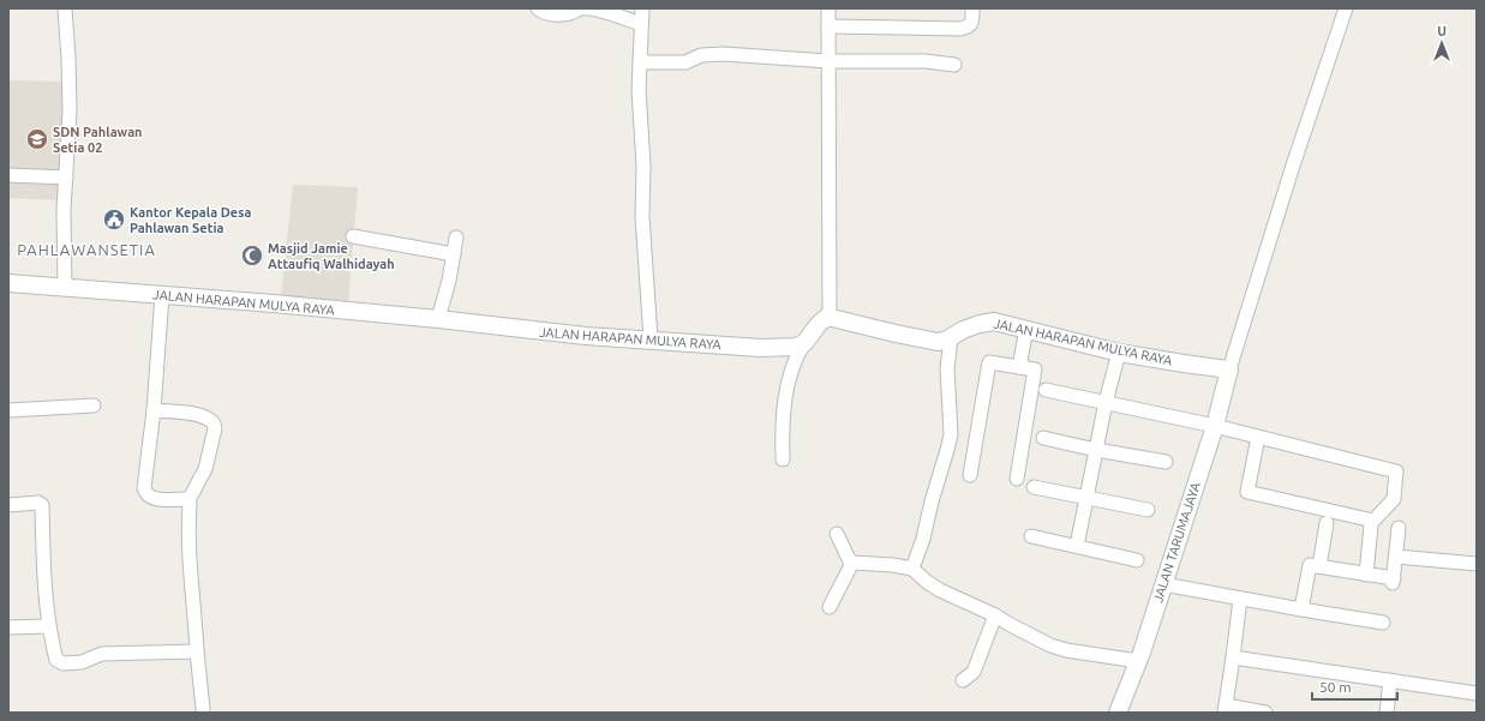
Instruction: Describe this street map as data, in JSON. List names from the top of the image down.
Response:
{
  "streets": {
    "street": ["JALAN HARAPAN MULYA RAYA", "JALAN TARUMAJAYA"]
  },
  "crossings": [
    ["JALAN HARAPAN MULYA RAYA", "JALAN TARUMAJAYA"]
  ],
  "districts": ["PAHLAWANSETIA"],
  "places": {
    "school or university": ["SDN Pahlawan Setia 02"],
    "public building": ["Kantor Kepala Desa Pahlawan Setia"],
    "mosque": ["Masjid Jamie Attaufiq Walhidayah"]
  },
  "scale_bar": "50 m",
  "north": "top"
}
